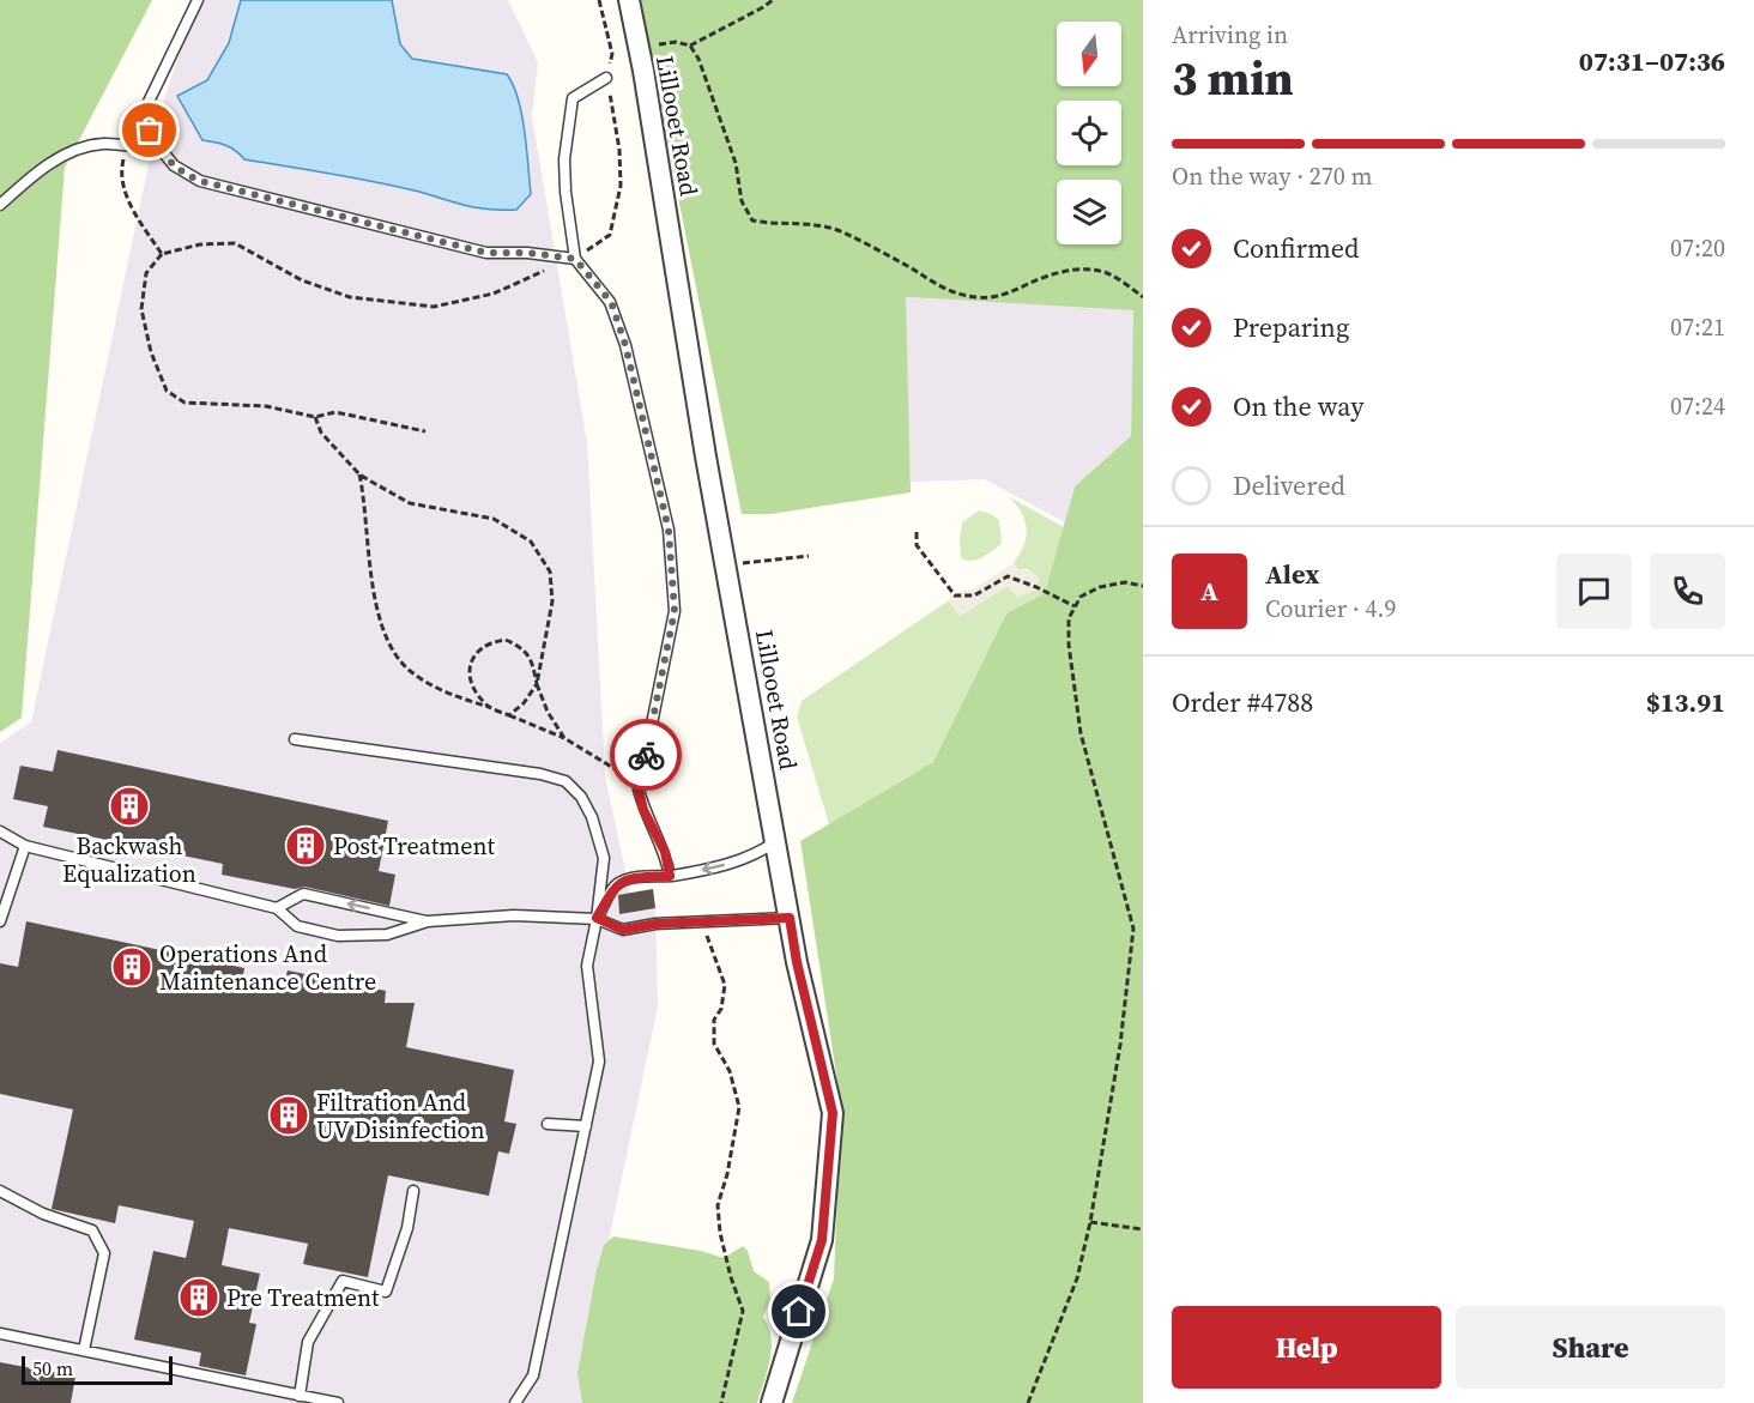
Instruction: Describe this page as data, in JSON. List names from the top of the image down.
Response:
{
  "streets": {
    "street": ["Lillooet Road"]
  },
  "places": {
    "building": [
      "Backwash Equalization",
      "Post Treatment",
      "Operations And Maintenance Centre",
      "Filtration And UV Disinfection",
      "Pre Treatment"
    ]
  },
  "scale_bar": "50 m",
  "north": "bottom",
  "page": {
    "heading": ["3 min", "Arriving in", "07:31–07:36"],
    "panel": [
      "Alex",
      "Courier · 4.9",
      "Order #4788",
      "$13.91"
    ],
    "bar": "On the way · 270 m",
    "list": [
      ["Confirmed", "07:20"],
      ["Preparing", "07:21"],
      ["On the way", "07:24"],
      "Delivered"
    ],
    "round": "A",
    "buttons": ["Help", "Share"],
    "scale": "50 m"
  }
}
